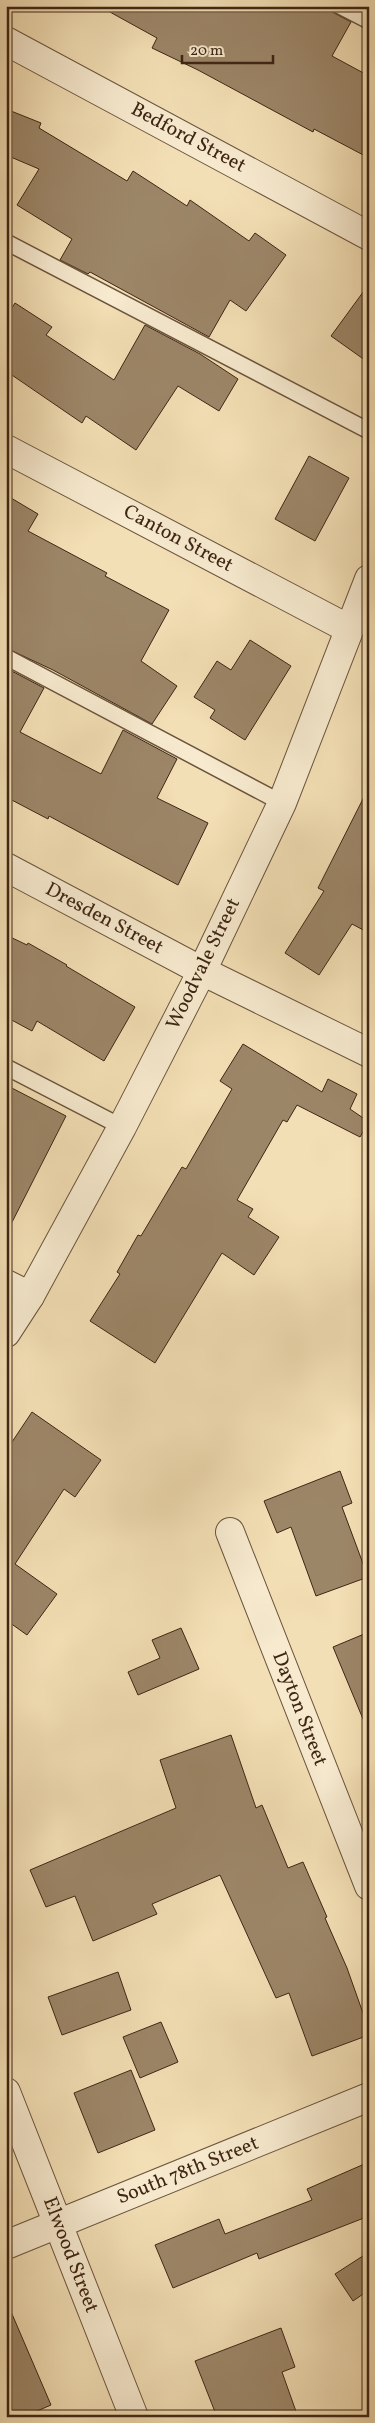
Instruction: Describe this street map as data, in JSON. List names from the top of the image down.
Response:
{
  "streets": {
    "street": [
      "Bedford Street",
      "Canton Street",
      "Dresden Street",
      "Woodvale Street",
      "Dayton Street",
      "South 78th Street",
      "Elwood Street"
    ]
  },
  "crossings": [
    ["Canton Street", "Woodvale Street"],
    ["Dresden Street", "Woodvale Street"],
    ["South 78th Street", "Elwood Street"]
  ],
  "scale_bar": "20 m"
}
